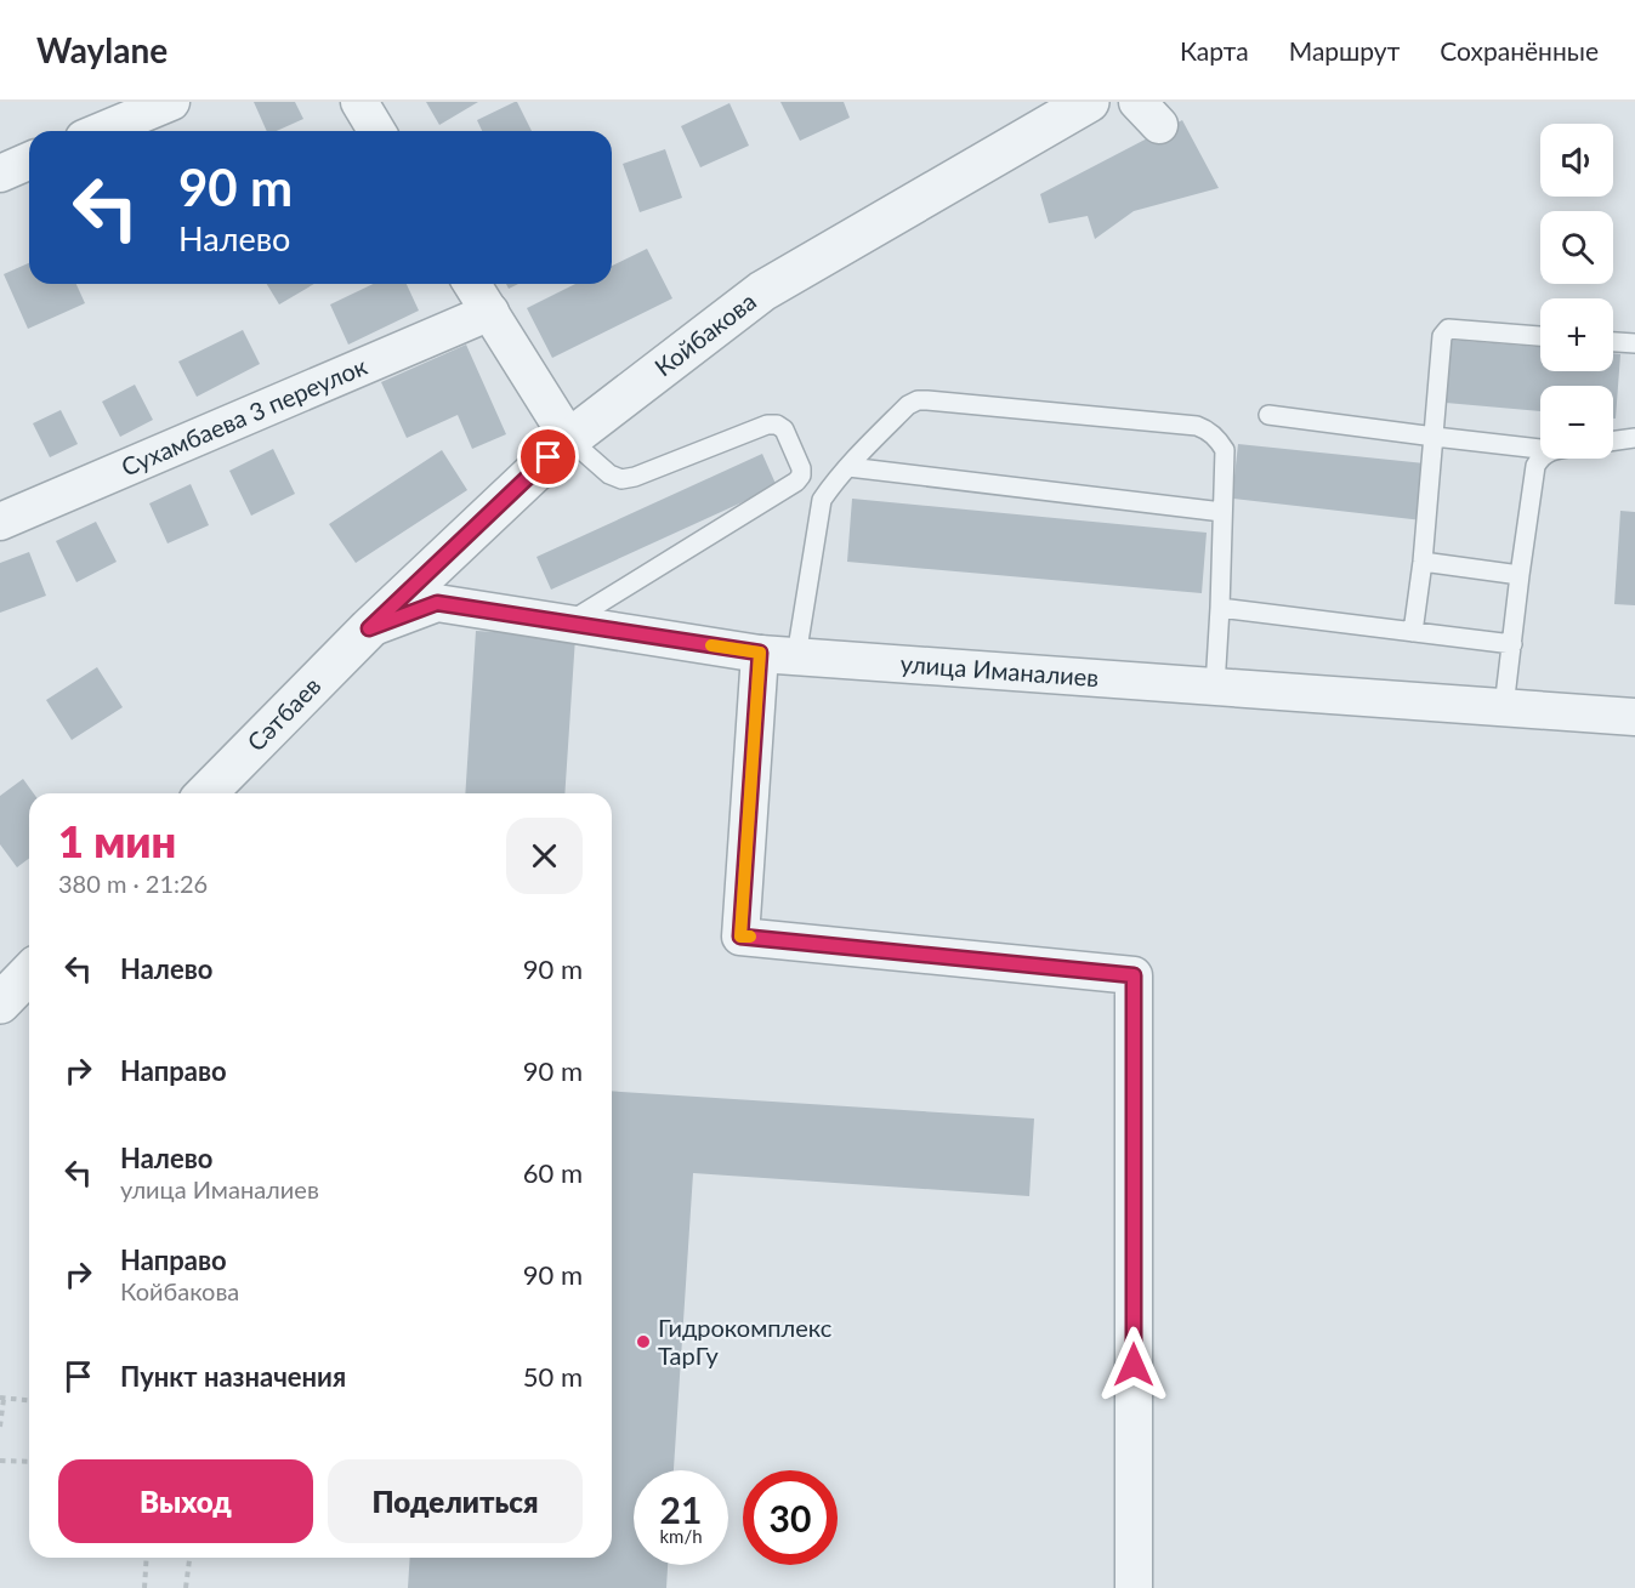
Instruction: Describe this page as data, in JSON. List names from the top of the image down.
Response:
{
  "streets": {
    "street": [
      "Койбакова",
      "Сухамбаева 3 переулок",
      "улица Иманалиев",
      "Сәтбаев"
    ]
  },
  "crossings": [
    ["Койбакова", "улица Иманалиев"],
    ["Койбакова", "Сәтбаев"],
    ["улица Иманалиев", "Сәтбаев"]
  ],
  "places": ["Гидрокомплекс ТарГу"],
  "page": {
    "header": "Waylane",
    "nav": ["Карта", "Маршрут", "Сохранённые"],
    "map_buttons": ["+", "−"],
    "turn": ["90 m", "Налево"],
    "heading": ["1 мин", "380 m · 21:26"],
    "list": [
      {
        "name": "Налево",
        "value": "90 m"
      },
      {
        "name": "Направо",
        "value": "90 m"
      },
      {
        "name": "Налево",
        "note": "улица Иманалиев",
        "value": "60 m"
      },
      {
        "name": "Направо",
        "note": "Койбакова",
        "value": "90 m"
      },
      {
        "name": "Пункт назначения",
        "value": "50 m"
      }
    ],
    "buttons": ["Выход", "Поделиться"],
    "speed": "21 km/h",
    "limit": "30"
  }
}
